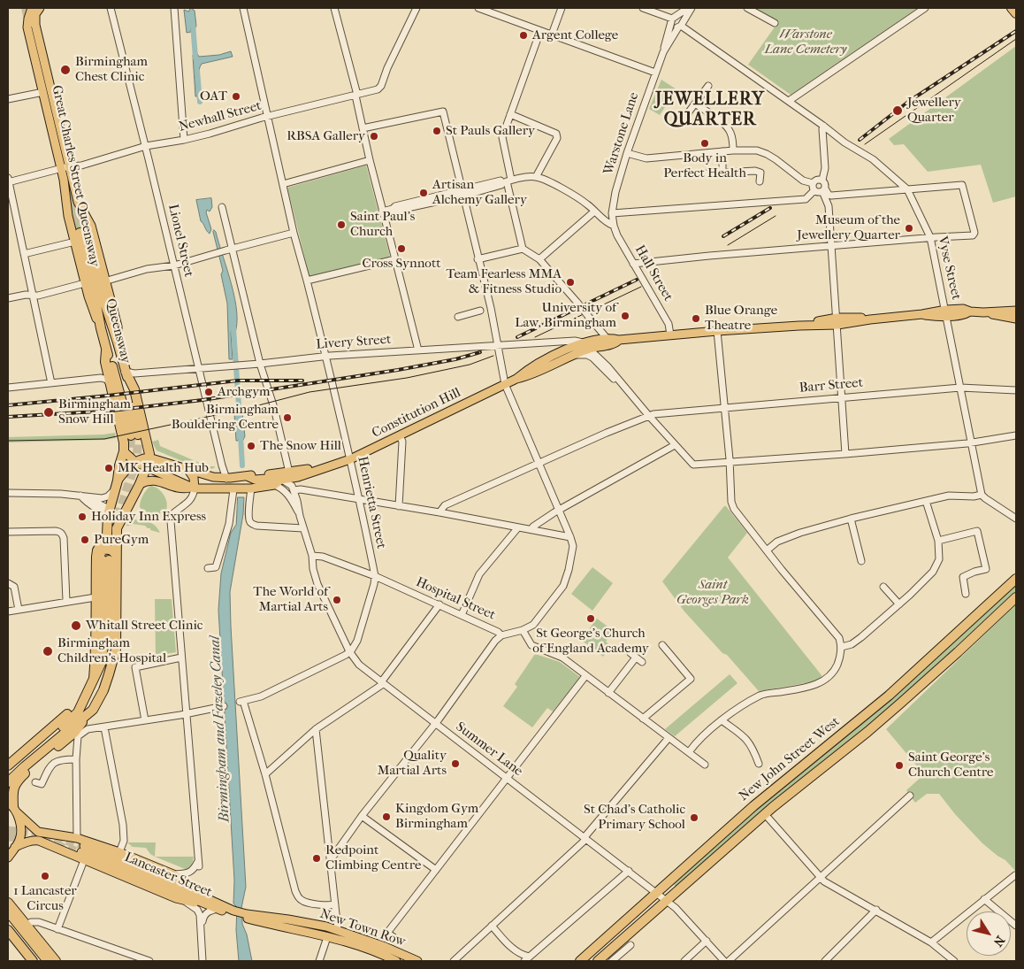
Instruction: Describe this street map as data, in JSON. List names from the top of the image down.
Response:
{
  "streets": {
    "highway": ["Great Charles Street Queensway", "Queensway", "New John Street West"],
    "main road": ["Constitution Hill", "Lancaster Street", "New Town Row"],
    "street": [
      "Newhall Street",
      "Warstone Lane",
      "Lionel Street",
      "Vyse Street",
      "Hall Street",
      "Livery Street",
      "Barr Street",
      "Henrietta Street",
      "Hospital Street",
      "Summer Lane"
    ]
  },
  "crossings": [
    ["Newhall Street", "Great Charles Street Queensway"],
    ["Newhall Street", "Lionel Street"],
    ["Newhall Street", "Henrietta Street"],
    ["Warstone Lane", "Vyse Street"],
    ["Warstone Lane", "Hall Street"],
    ["Great Charles Street Queensway", "Queensway"],
    ["Great Charles Street Queensway", "Livery Street"],
    ["Lionel Street", "Livery Street"],
    ["Vyse Street", "Barr Street"],
    ["Queensway", "Livery Street"],
    ["Livery Street", "Constitution Hill"],
    ["Livery Street", "Henrietta Street"],
    ["Constitution Hill", "Henrietta Street"],
    ["Constitution Hill", "Summer Lane"],
    ["Henrietta Street", "Hospital Street"],
    ["Henrietta Street", "Summer Lane"],
    ["Hospital Street", "Summer Lane"],
    ["Summer Lane", "New John Street West"],
    ["Lancaster Street", "New Town Row"]
  ],
  "districts": ["JEWELLERY QUARTER"],
  "water": ["Birmingham and Fazeley Canal"],
  "parks": ["Warstone Lane Cemetery", "Saint Georges Park"],
  "places": [
    "Argent College",
    "Birmingham Chest Clinic",
    "OAT",
    "Jewellery Quarter",
    "St Pauls Gallery",
    "RBSA Gallery",
    "Body in Perfect Health",
    "Artisan Alchemy Gallery",
    "Saint Paul's Church",
    "Museum of the Jewellery Quarter",
    "Cross Synnott",
    "Team Fearless MMA & Fitness Studio",
    "University of Law, Birmingham",
    "Blue Orange Theatre",
    "Archgym",
    "Birmingham Snow Hill",
    "Birmingham Bouldering Centre",
    "The Snow Hill",
    "MK Health Hub",
    "Holiday Inn Express",
    "PureGym",
    "The World of Martial Arts",
    "St George's Church of England Academy",
    "Whitall Street Clinic",
    "Birmingham Children's Hospital",
    "Quality Martial Arts",
    "Saint George's Church Centre",
    "Kingdom Gym Birmingham",
    "St Chad's Catholic Primary School",
    "Redpoint Climbing Centre",
    "1 Lancaster Circus"
  ],
  "north": "bottom right"
}
